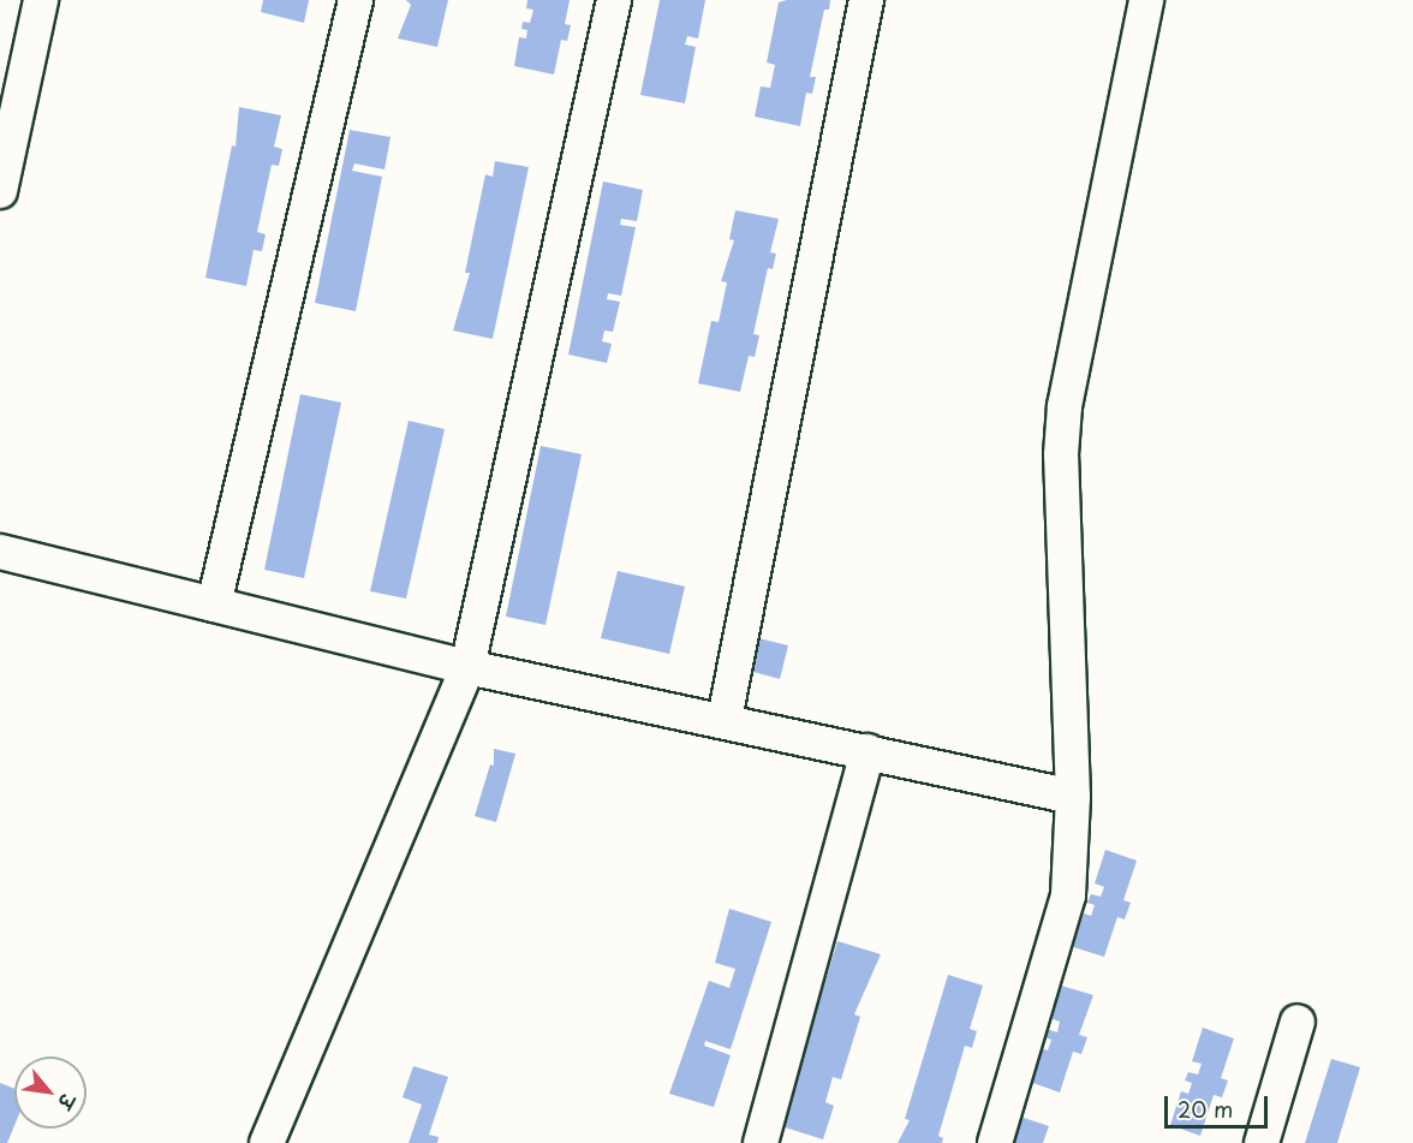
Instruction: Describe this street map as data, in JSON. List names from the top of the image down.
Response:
{
  "scale_bar": "20 m",
  "north": "bottom right"
}
